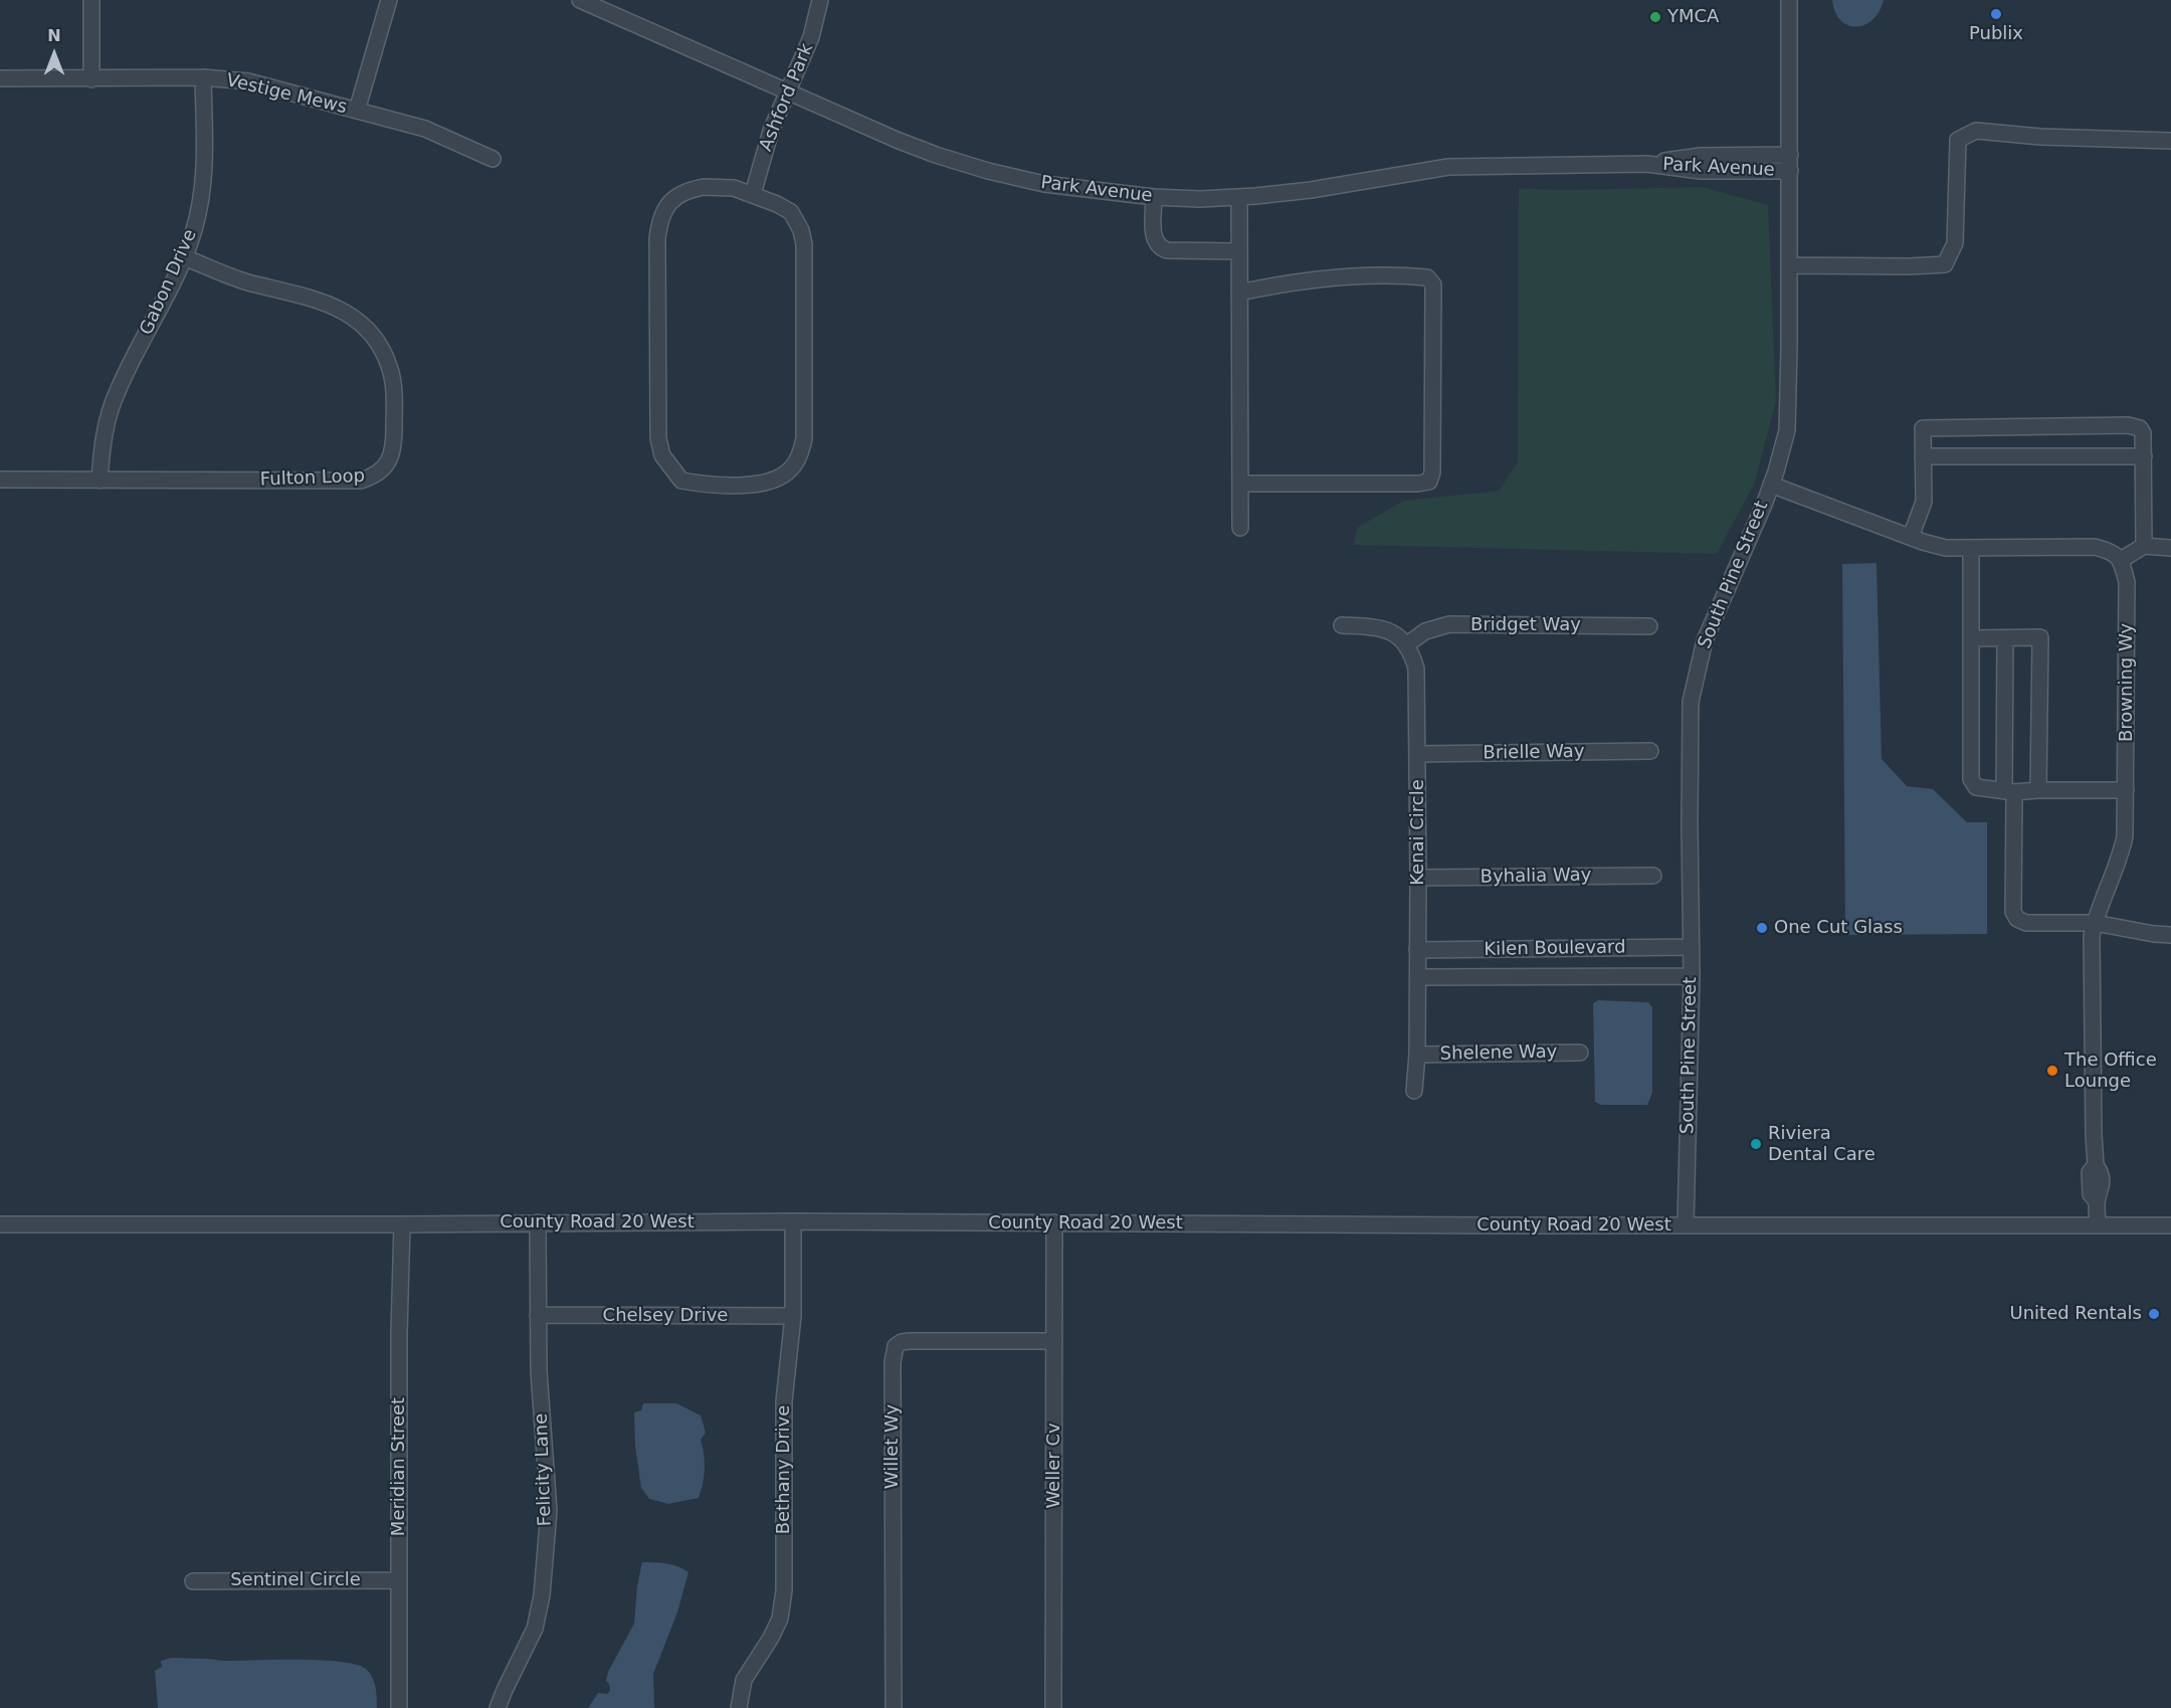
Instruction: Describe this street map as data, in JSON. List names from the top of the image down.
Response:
{
  "streets": {
    "street": [
      "Vestige Mews",
      "Ashford Park",
      "Park Avenue",
      "Gabon Drive",
      "Fulton Loop",
      "South Pine Street",
      "Bridget Way",
      "Browning Wy",
      "Brielle Way",
      "Kenai Circle",
      "Byhalia Way",
      "Kilen Boulevard",
      "Shelene Way",
      "County Road 20 West",
      "Chelsey Drive",
      "Willet Wy",
      "Weller Cv",
      "Meridian Street",
      "Felicity Lane",
      "Bethany Drive",
      "Sentinel Circle"
    ]
  },
  "crossings": [
    ["Vestige Mews", "Gabon Drive"],
    ["Ashford Park", "Park Avenue"],
    ["Park Avenue", "South Pine Street"],
    ["Gabon Drive", "Fulton Loop"],
    ["South Pine Street", "Kilen Boulevard"],
    ["South Pine Street", "County Road 20 West"],
    ["Bridget Way", "Kenai Circle"],
    ["Browning Wy", "County Road 20 West"],
    ["Brielle Way", "Kenai Circle"],
    ["Kenai Circle", "Byhalia Way"],
    ["Kenai Circle", "Kilen Boulevard"],
    ["Kenai Circle", "Shelene Way"],
    ["County Road 20 West", "Weller Cv"],
    ["County Road 20 West", "Meridian Street"],
    ["County Road 20 West", "Felicity Lane"],
    ["County Road 20 West", "Bethany Drive"],
    ["Chelsey Drive", "Felicity Lane"],
    ["Chelsey Drive", "Bethany Drive"],
    ["Willet Wy", "Weller Cv"],
    ["Meridian Street", "Sentinel Circle"]
  ],
  "places": [
    "Publix",
    "YMCA",
    "One Cut Glass",
    "The Office Lounge",
    "Riviera Dental Care",
    "United Rentals"
  ],
  "north": "top"
}
